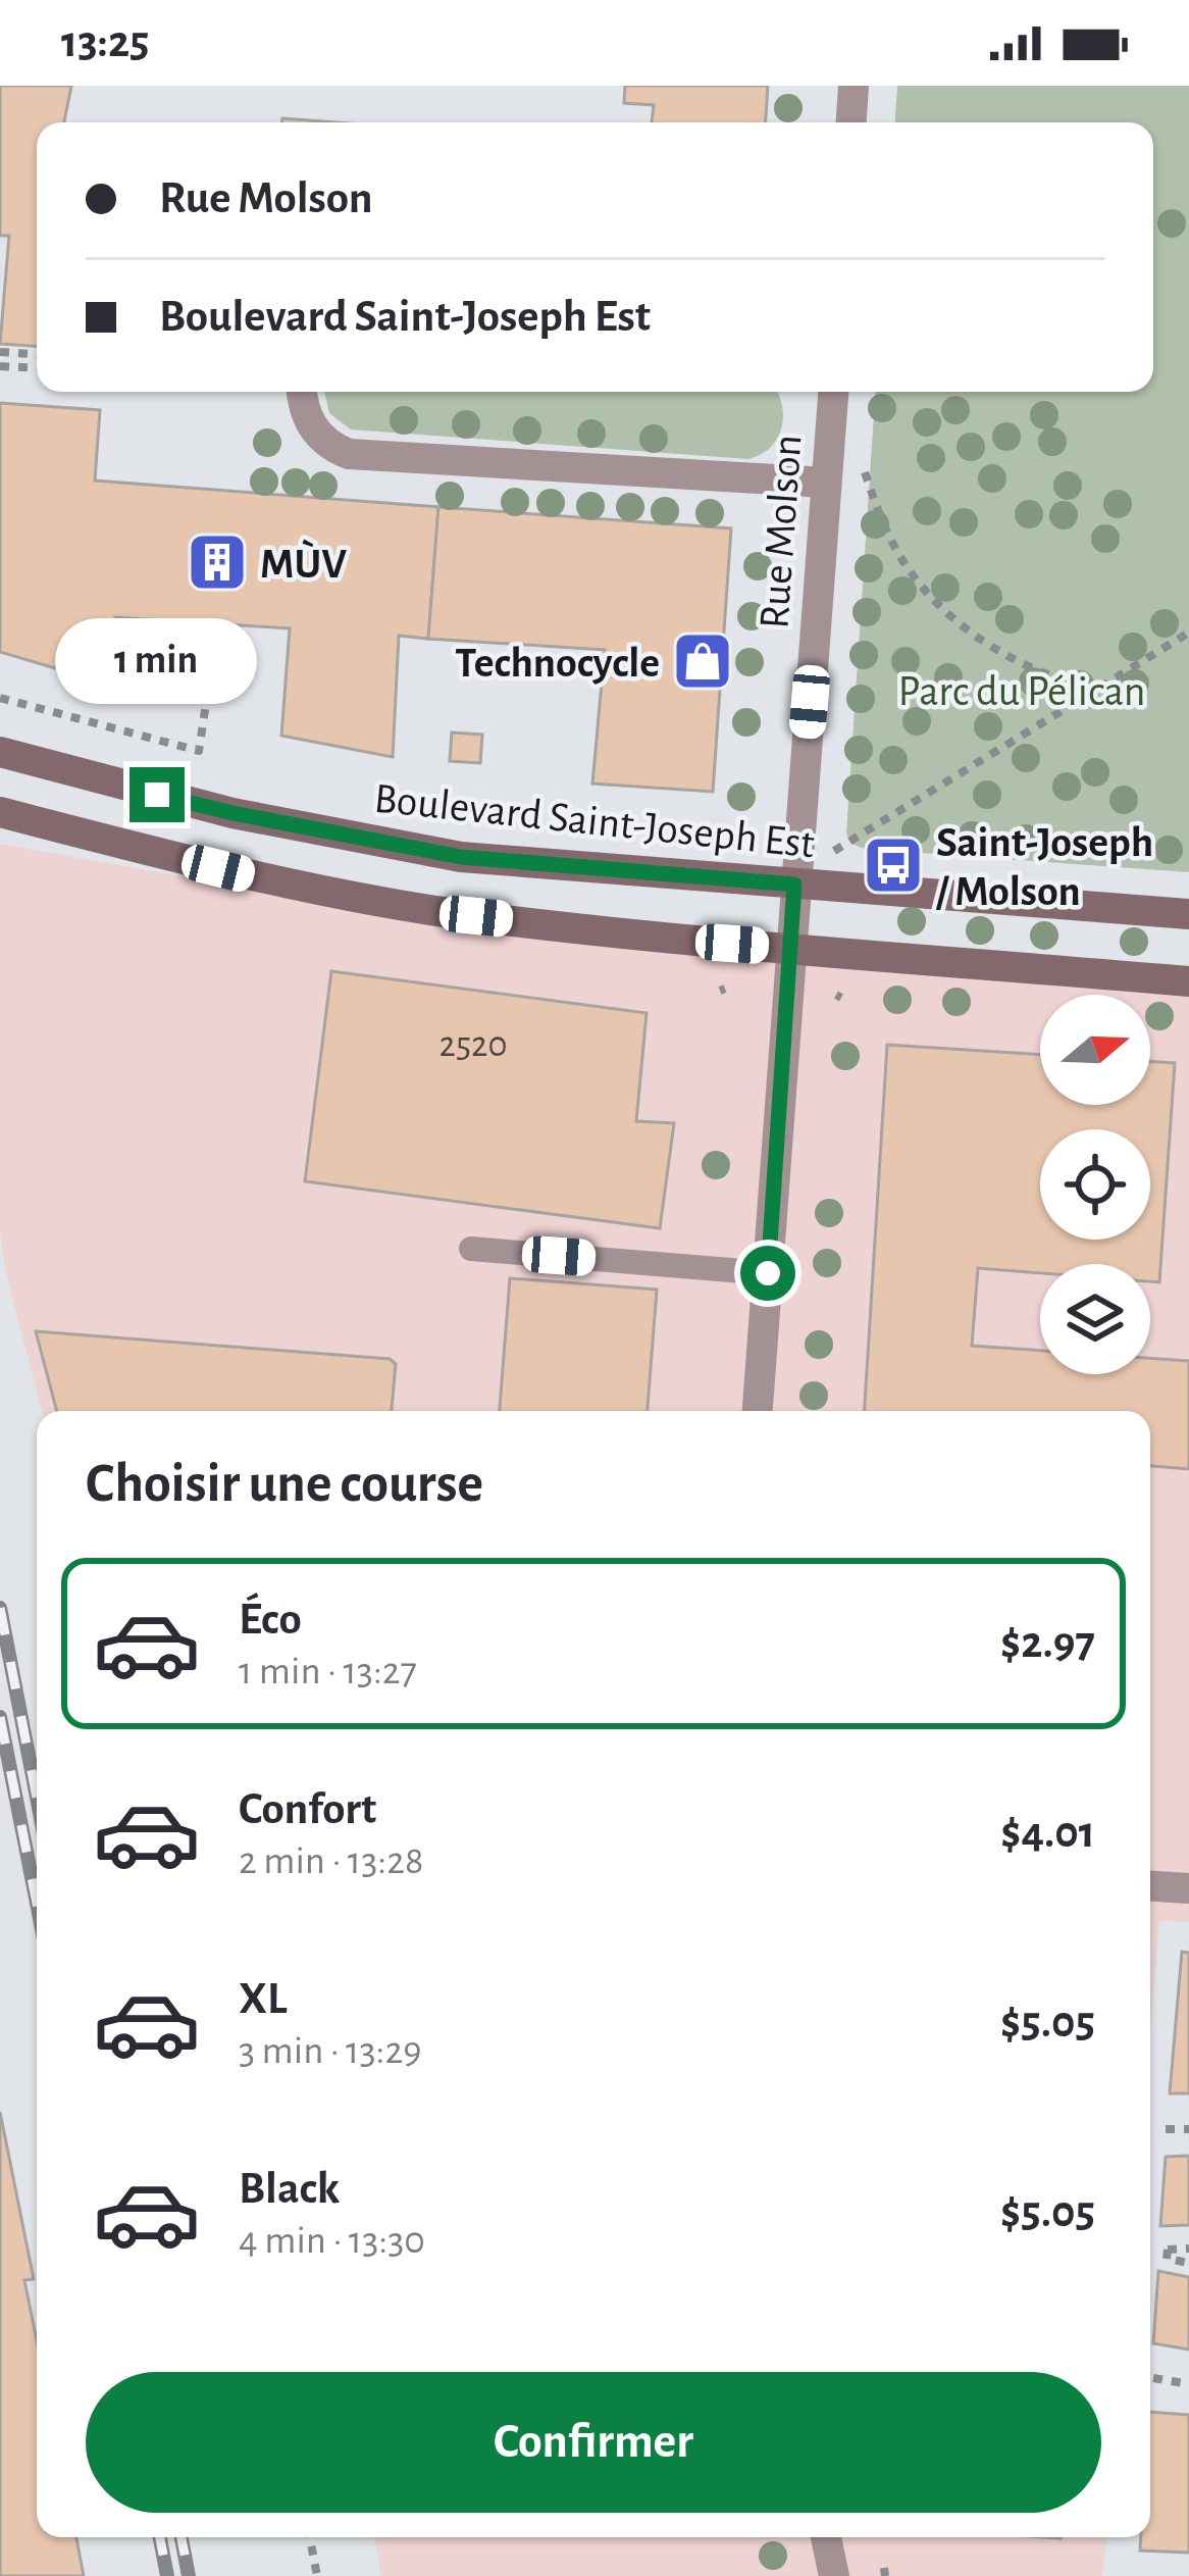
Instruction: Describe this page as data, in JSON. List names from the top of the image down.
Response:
{
  "streets": {
    "main road": ["Boulevard Saint-Joseph Est"],
    "street": ["Rue Molson"]
  },
  "crossings": [
    ["Rue Molson", "Boulevard Saint-Joseph Est"]
  ],
  "parks": ["Parc du Pélican"],
  "places": {
    "building": ["MÙV"],
    "shop": ["Technocycle"],
    "bus stop": ["Saint-Joseph / Molson"]
  },
  "house_numbers": ["2520"],
  "north": "right",
  "page": {
    "status": "13:25",
    "banner": ["Rue Molson", "Boulevard Saint-Joseph Est"],
    "bubble": "1 min",
    "heading": "Choisir une course",
    "list": [
      {
        "name": "Éco",
        "note": "1 min · 13:27",
        "value": "$2.97"
      },
      {
        "name": "Confort",
        "note": "2 min · 13:28",
        "value": "$4.01"
      },
      {
        "name": "XL",
        "note": "3 min · 13:29",
        "value": "$5.05"
      },
      {
        "name": "Black",
        "note": "4 min · 13:30",
        "value": "$5.05"
      }
    ],
    "buttons": "Confirmer"
  }
}
